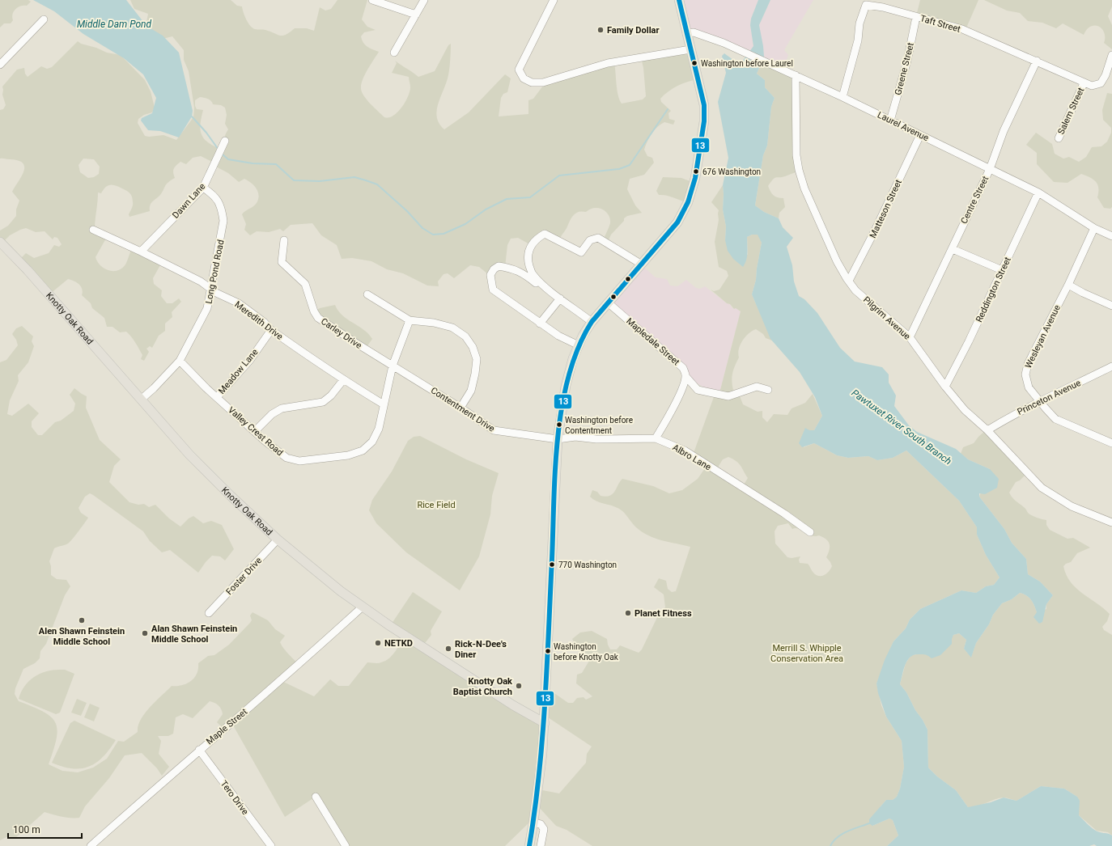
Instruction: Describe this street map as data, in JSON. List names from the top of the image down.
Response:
{
  "streets": {
    "main road": ["Knotty Oak Road"],
    "street": [
      "Taft Street",
      "Greene Street",
      "Salem Street",
      "Laurel Avenue",
      "Centre Street",
      "Dawn Lane",
      "Matteson Street",
      "Long Pond Road",
      "Reddington Street",
      "Pilgrim Avenue",
      "Meredith Drive",
      "Carley Drive",
      "Wesleyan Avenue",
      "Mapledale Street",
      "Meadow Lane",
      "Princeton Avenue",
      "Contentment Drive",
      "Valley Crest Road",
      "Albro Lane",
      "Foster Drive",
      "Maple Street",
      "Tero Drive"
    ]
  },
  "crossings": [
    ["Taft Street", "Greene Street"],
    ["Taft Street", "Salem Street"],
    ["Taft Street", "Laurel Avenue"],
    ["Taft Street", "Centre Street"],
    ["Greene Street", "Laurel Avenue"],
    ["Laurel Avenue", "Centre Street"],
    ["Laurel Avenue", "Matteson Street"],
    ["Laurel Avenue", "Reddington Street"],
    ["Laurel Avenue", "Pilgrim Avenue"],
    ["Laurel Avenue", "Wesleyan Avenue"],
    ["Centre Street", "Pilgrim Avenue"],
    ["Dawn Lane", "Long Pond Road"],
    ["Dawn Lane", "Meredith Drive"],
    ["Matteson Street", "Pilgrim Avenue"],
    ["Long Pond Road", "Knotty Oak Road"],
    ["Long Pond Road", "Meredith Drive"],
    ["Long Pond Road", "Valley Crest Road"],
    ["Reddington Street", "Pilgrim Avenue"],
    ["Pilgrim Avenue", "Princeton Avenue"],
    ["Knotty Oak Road", "Foster Drive"],
    ["Knotty Oak Road", "Maple Street"],
    ["Meredith Drive", "Meadow Lane"],
    ["Meredith Drive", "Valley Crest Road"],
    ["Carley Drive", "Contentment Drive"],
    ["Carley Drive", "Valley Crest Road"],
    ["Wesleyan Avenue", "Princeton Avenue"],
    ["Meadow Lane", "Valley Crest Road"],
    ["Contentment Drive", "Valley Crest Road"],
    ["Contentment Drive", "Albro Lane"],
    ["Maple Street", "Tero Drive"]
  ],
  "water": ["Middle Dam Pond", "Pawtuxet River South Branch"],
  "parks": ["Rice Field", "Merrill S. Whipple Conservation Area"],
  "places": [
    "Family Dollar",
    "Washington before Laurel",
    "676 Washington",
    "Washington before Contentment",
    "770 Washington",
    "Planet Fitness",
    "Alen Shawn Feinstein Middle School",
    "Alan Shawn Feinstein Middle School",
    "NETKD",
    "Rick-N-Dee's Diner",
    "Washington before Knotty Oak",
    "Knotty Oak Baptist Church"
  ],
  "lines": ["transit line 13"],
  "scale_bar": "100 m"
}
